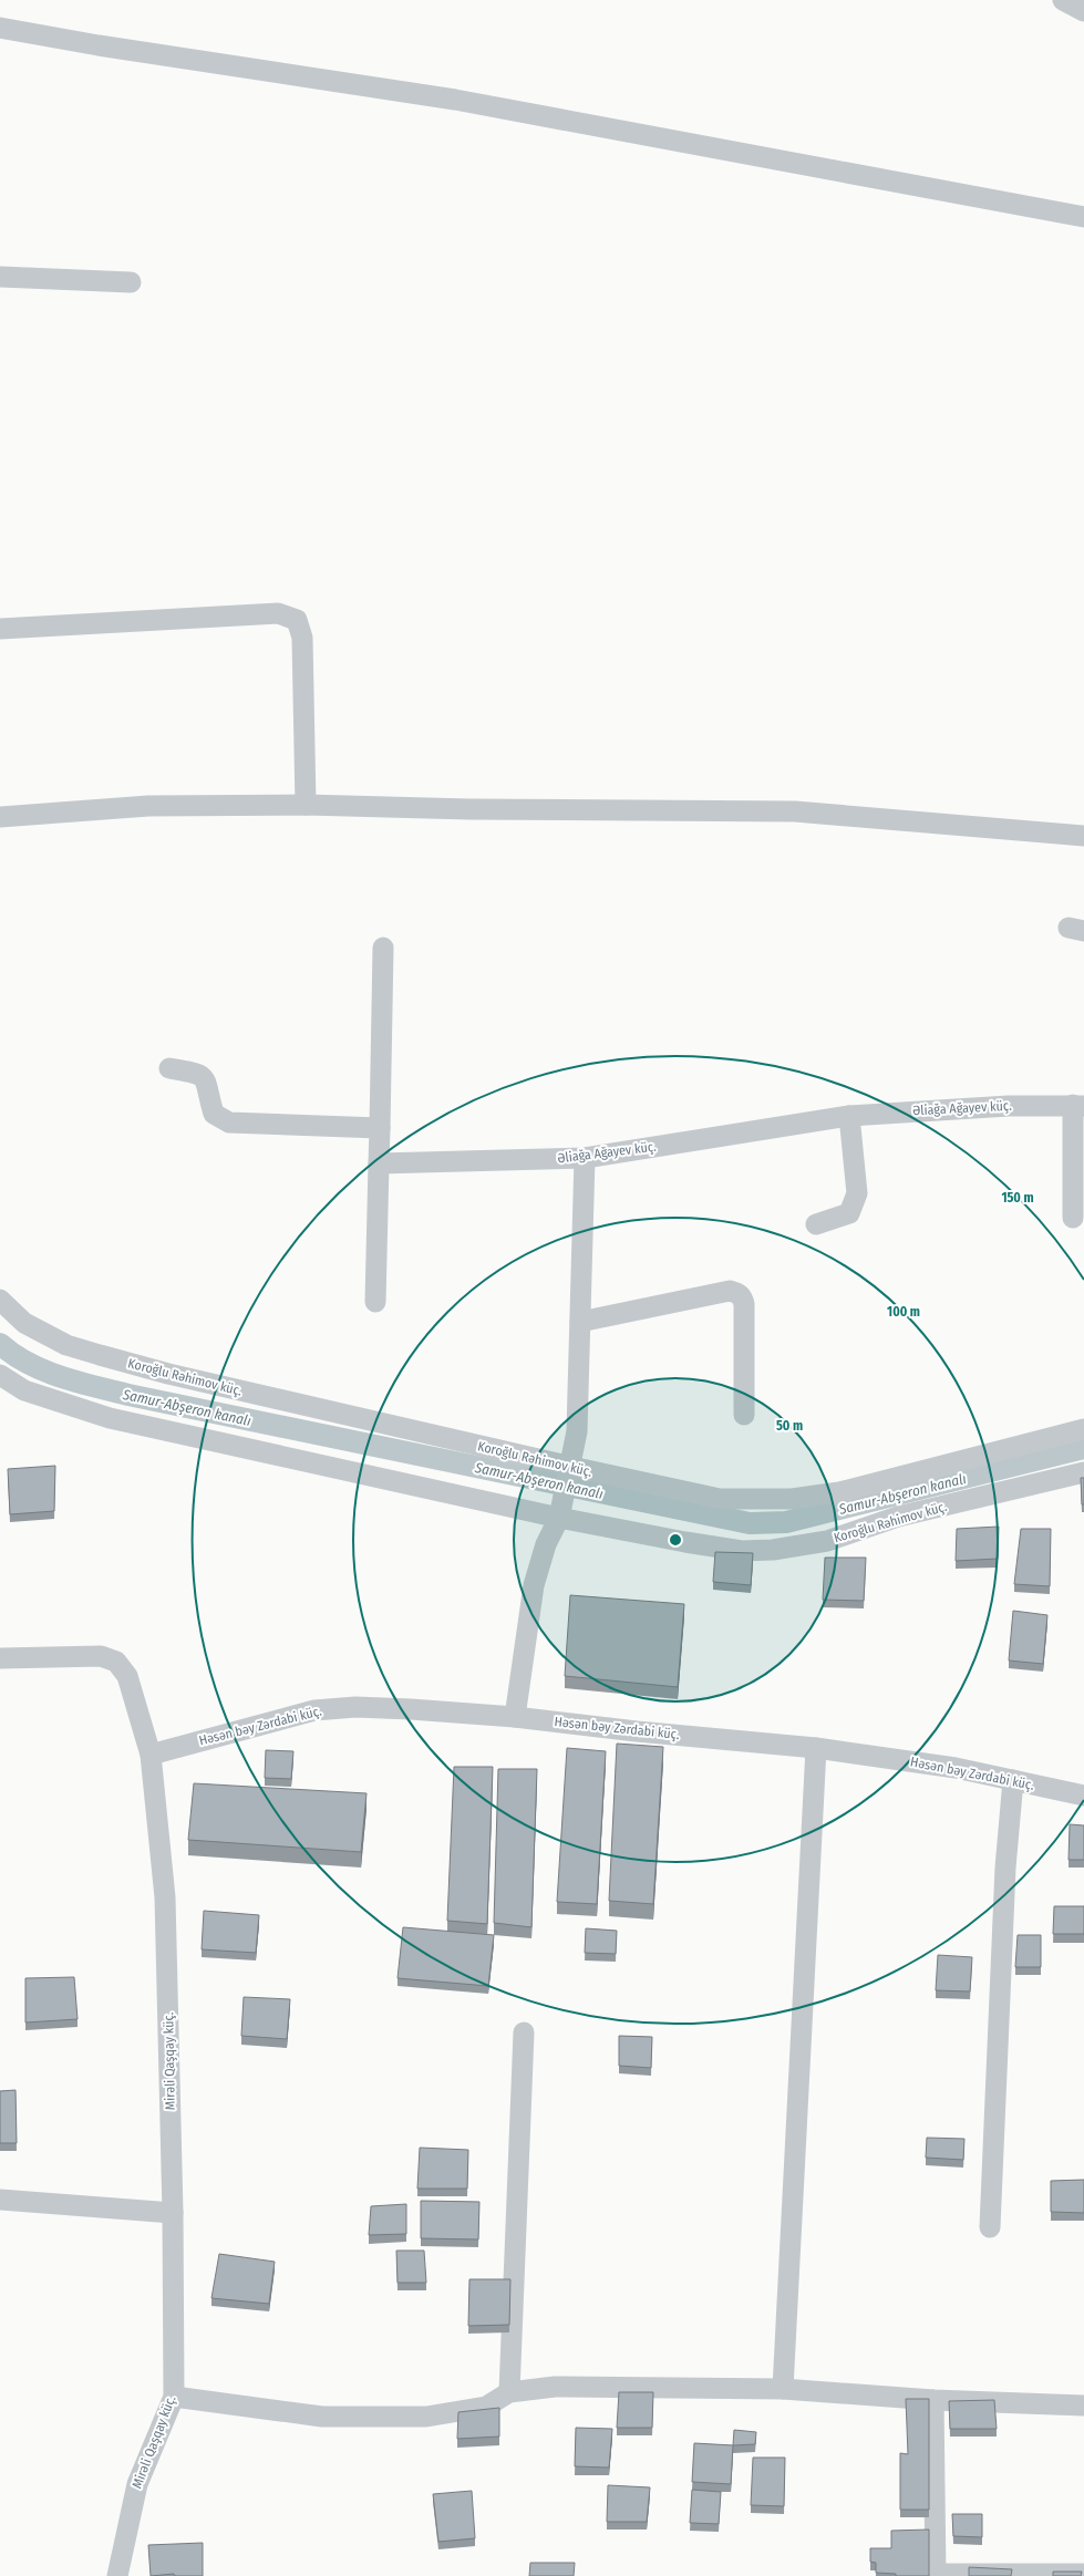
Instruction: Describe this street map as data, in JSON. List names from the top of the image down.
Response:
{
  "streets": {
    "street": [
      "Əliağa Ağayev küç.",
      "Koroğlu Rəhimov küç.",
      "Həsən bəy Zərdabi küç.",
      "Mirəli Qaşqay küç."
    ]
  },
  "crossings": [
    ["Həsən bəy Zərdabi küç.", "Mirəli Qaşqay küç."]
  ],
  "water": ["Samur-Abşeron kanalı"],
  "rings": ["150 m", "100 m", "50 m"]
}
